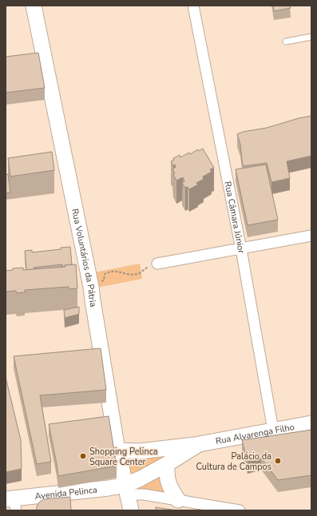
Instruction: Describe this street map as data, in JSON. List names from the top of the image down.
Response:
{
  "streets": {
    "main road": ["Rua Voluntários da Pátria", "Rua Alvarenga Filho", "Avenida Pelinca"],
    "street": ["Rua Câmara Júnior"]
  },
  "crossings": [
    ["Rua Câmara Júnior", "Rua Alvarenga Filho"],
    ["Rua Voluntários da Pátria", "Rua Alvarenga Filho"],
    ["Rua Voluntários da Pátria", "Avenida Pelinca"],
    ["Rua Alvarenga Filho", "Avenida Pelinca"]
  ],
  "places": ["Shopping Pelinca Square Center", "Palácio da Cultura de Campos"]
}
